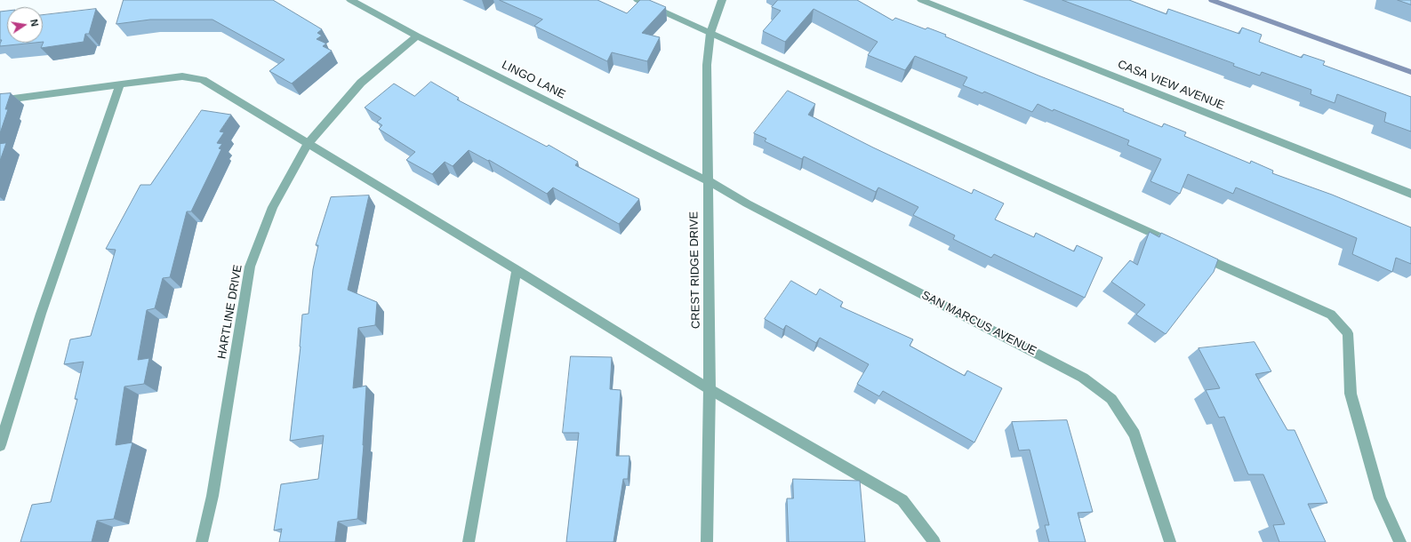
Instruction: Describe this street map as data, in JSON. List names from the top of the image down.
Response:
{
  "streets": {
    "street": [
      "LINGO LANE",
      "CASA VIEW AVENUE",
      "CREST RIDGE DRIVE",
      "HARTLINE DRIVE",
      "SAN MARCUS AVENUE"
    ]
  },
  "crossings": [
    ["LINGO LANE", "CREST RIDGE DRIVE"],
    ["LINGO LANE", "HARTLINE DRIVE"],
    ["LINGO LANE", "SAN MARCUS AVENUE"],
    ["CREST RIDGE DRIVE", "SAN MARCUS AVENUE"]
  ],
  "north": "right"
}
